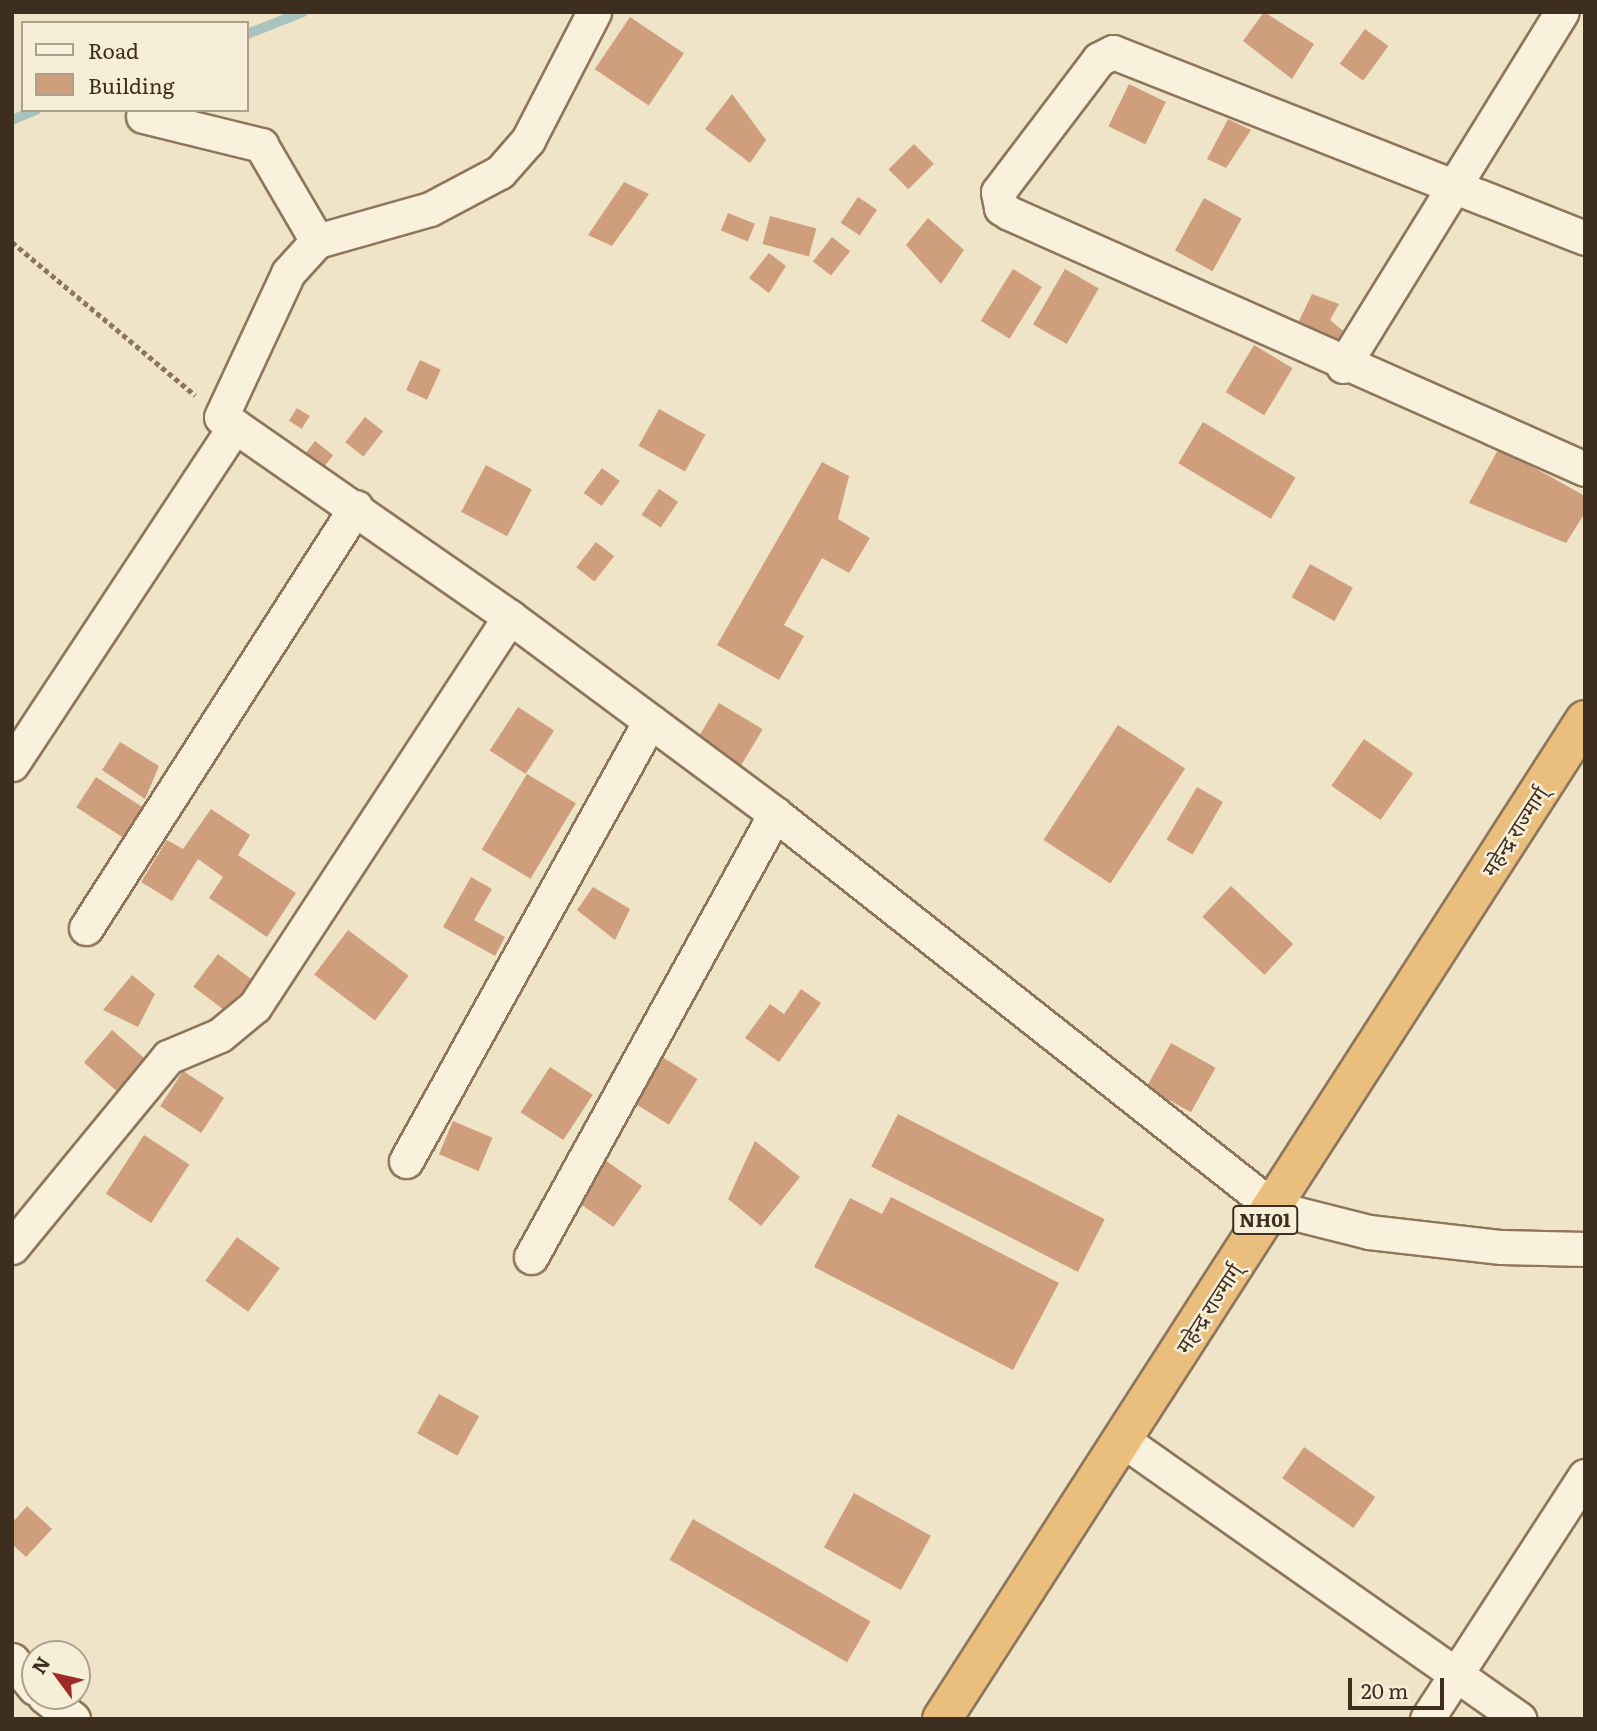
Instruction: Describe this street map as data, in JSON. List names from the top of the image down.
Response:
{
  "streets": {
    "highway": ["महेन्द्र राज्मार्ग्", "NH01"]
  },
  "legend": ["Road", "Building"],
  "scale_bar": "20 m",
  "north": "top left"
}
